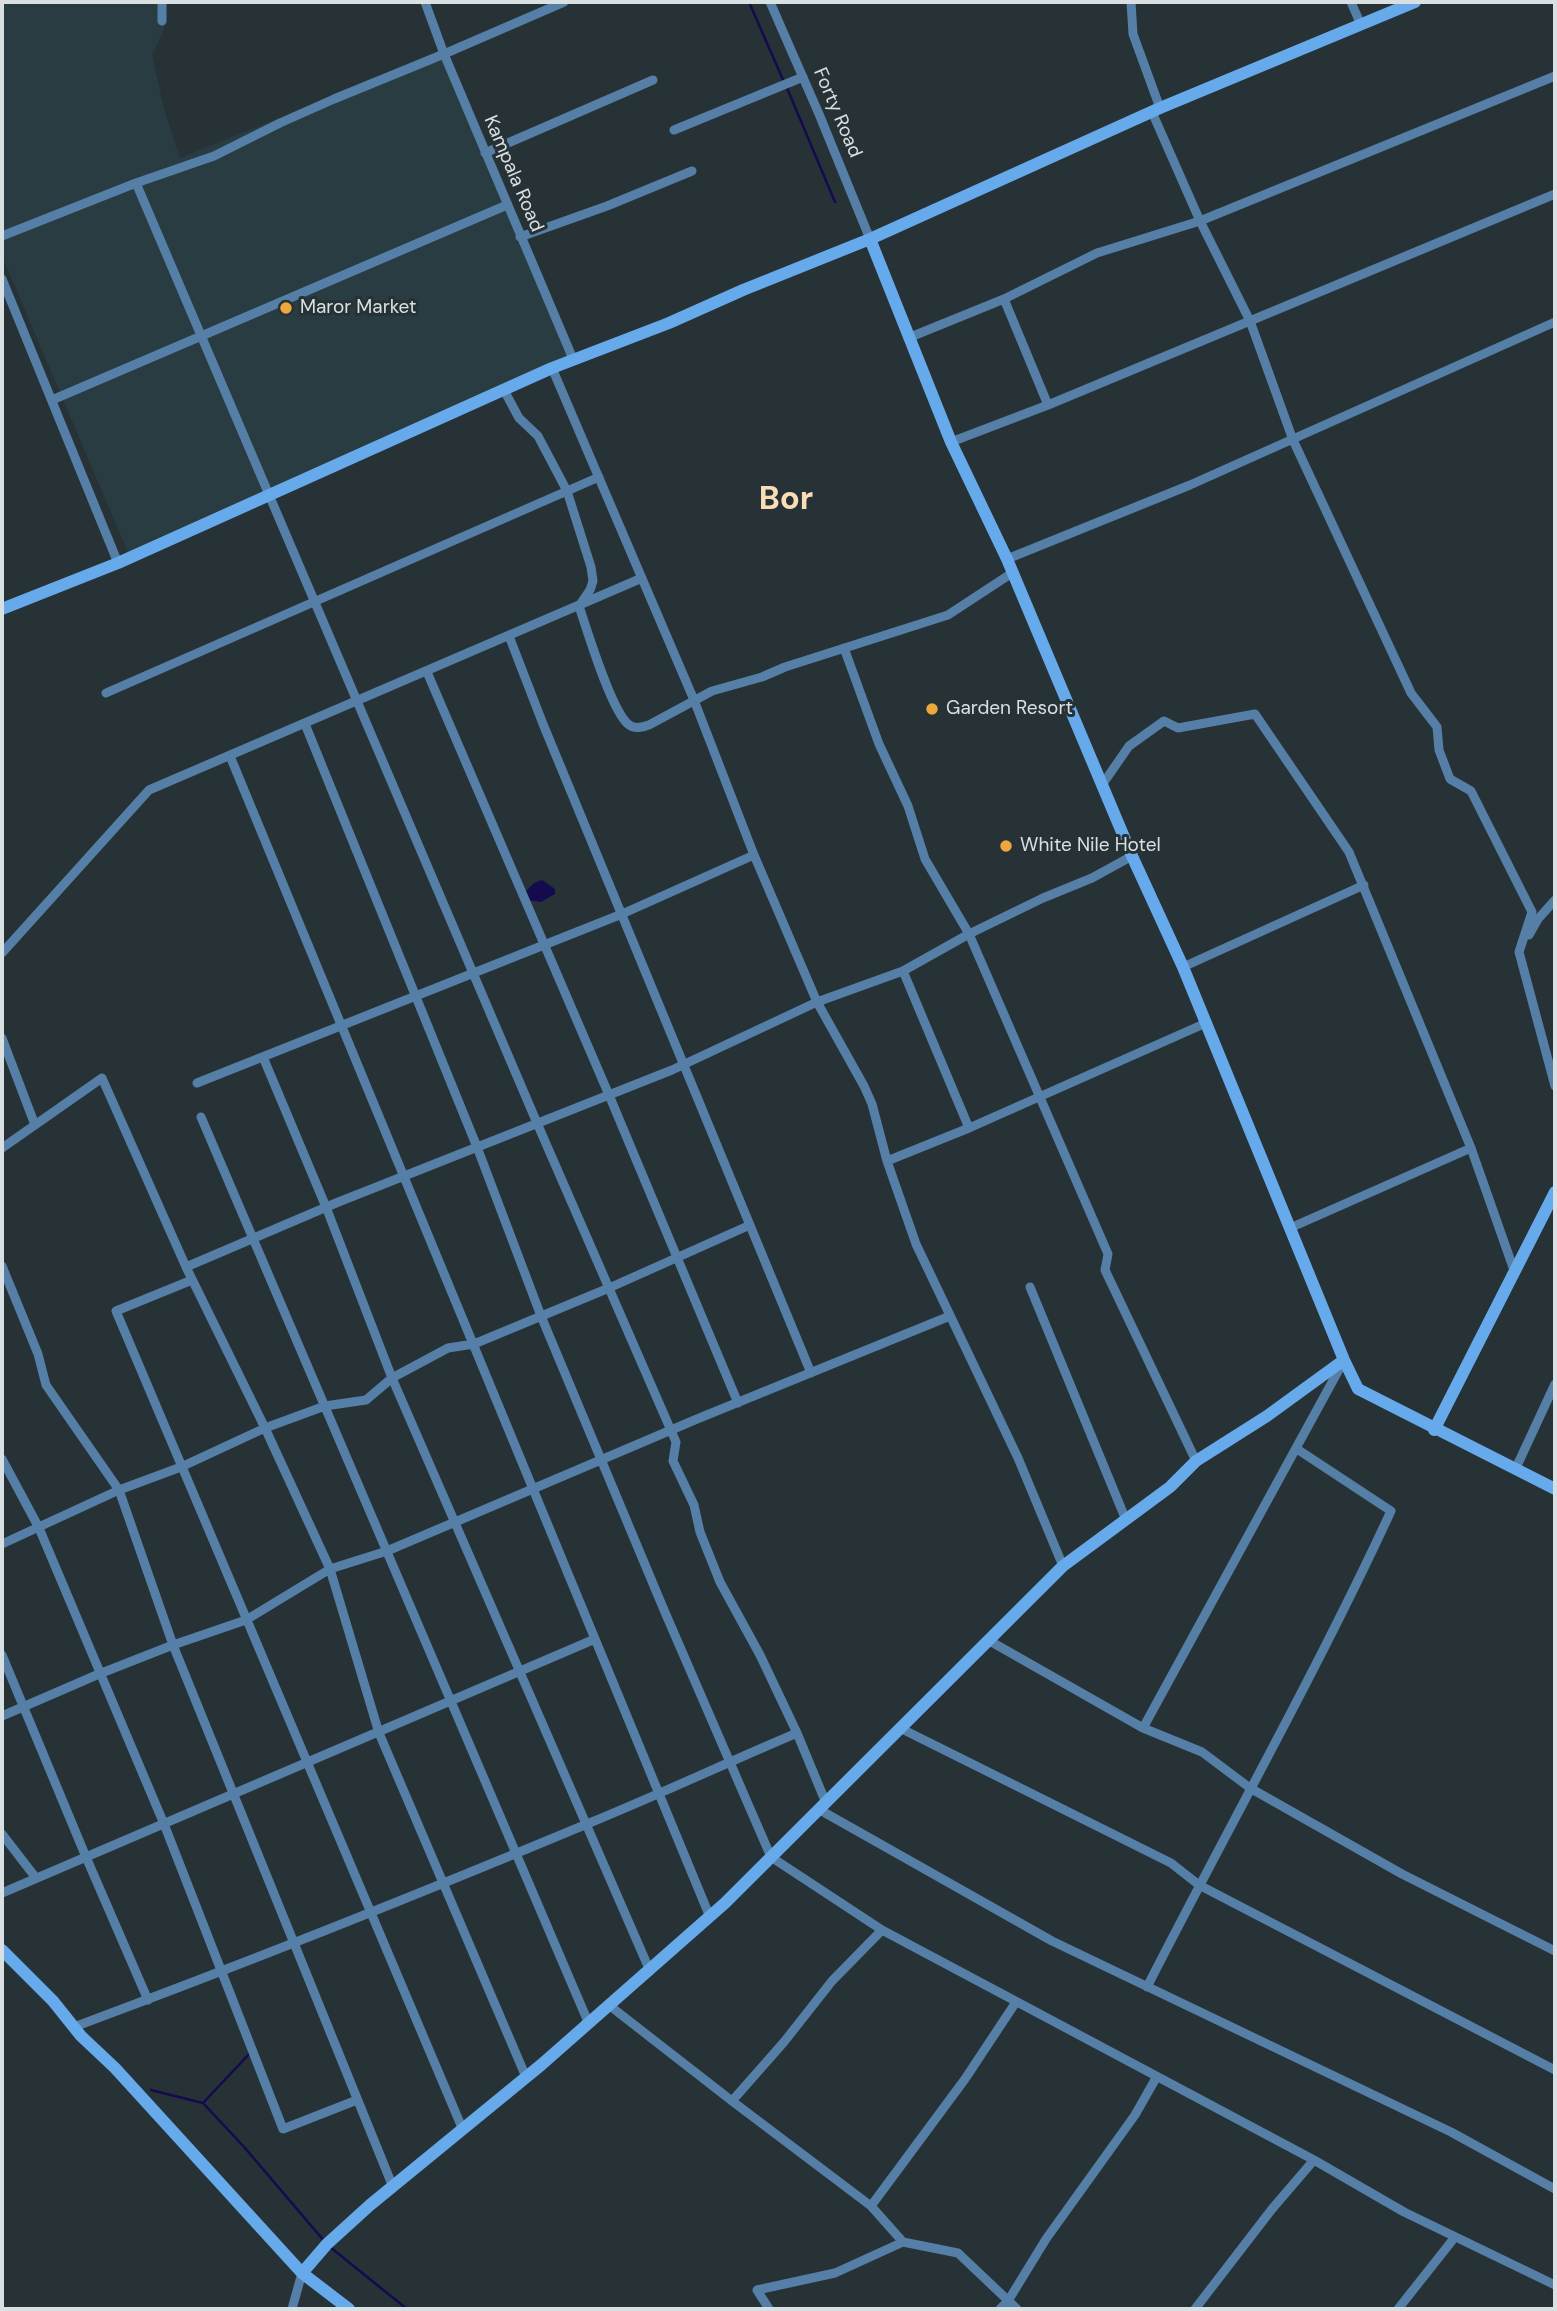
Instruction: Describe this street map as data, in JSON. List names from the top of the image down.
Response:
{
  "streets": {
    "street": ["Forty Road", "Kampala Road"]
  },
  "districts": ["Bor"],
  "places": ["Maror Market", "Garden Resort", "White Nile Hotel"]
}
